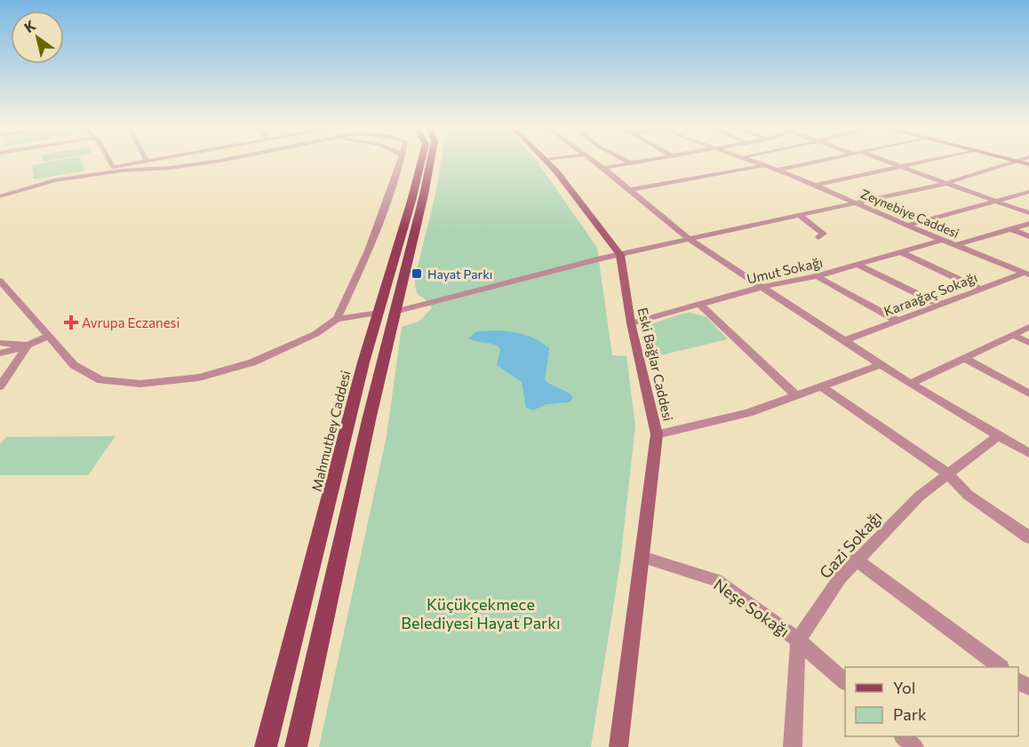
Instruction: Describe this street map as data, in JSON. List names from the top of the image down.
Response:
{
  "streets": {
    "main road": ["Eski Bağlar Caddesi", "Mahmutbey Caddesi"],
    "street": [
      "Zeynebiye Caddesi",
      "Umut Sokağı",
      "Karaağaç Sokağı",
      "Gazi Sokağı",
      "Neşe Sokağı"
    ]
  },
  "crossings": [
    ["Zeynebiye Caddesi", "Umut Sokağı"],
    ["Zeynebiye Caddesi", "Karaağaç Sokağı"],
    ["Umut Sokağı", "Eski Bağlar Caddesi"],
    ["Eski Bağlar Caddesi", "Neşe Sokağı"],
    ["Gazi Sokağı", "Neşe Sokağı"]
  ],
  "parks": ["Küçükçekmece Belediyesi Hayat Parkı"],
  "places": {
    "transit": ["Hayat Parkı"],
    "health": ["Avrupa Eczanesi"]
  },
  "legend": ["Yol", "Park"],
  "north": "top left"
}
